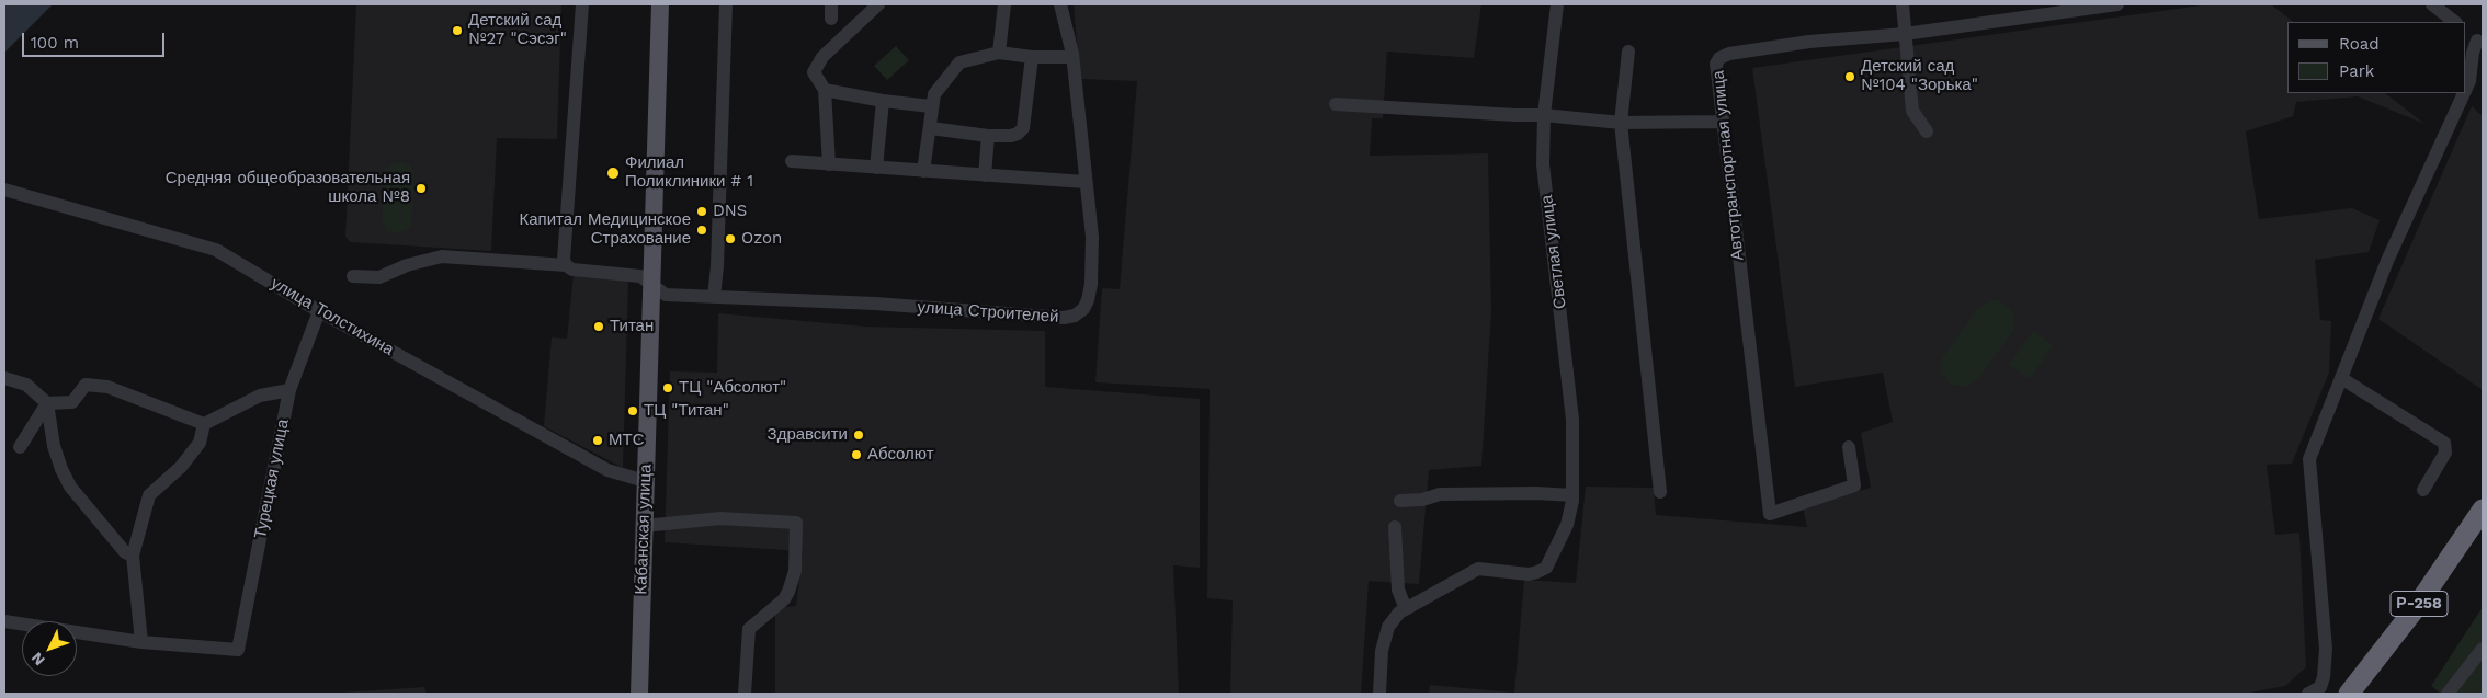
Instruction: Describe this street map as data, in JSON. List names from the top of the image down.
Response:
{
  "streets": {
    "highway": ["Р-258"],
    "main road": ["Кабанская улица"],
    "street": [
      "Автотранспортная улица",
      "Светлая улица",
      "улица Строителей",
      "улица Толстихина",
      "Турецкая улица"
    ]
  },
  "crossings": [
    ["улица Строителей", "Кабанская улица"],
    ["улица Толстихина", "Турецкая улица"],
    ["улица Толстихина", "Кабанская улица"]
  ],
  "places": [
    "Детский сад №27 \"Сэсэг\"",
    "Детский сад №104 \"Зорька\"",
    "Филиал Поликлиники # 1",
    "Средняя общеобразовательная школа №8",
    "DNS",
    "Капитал Медицинское Страхование",
    "Ozon",
    "Титан",
    "ТЦ \"Абсолют\"",
    "ТЦ \"Титан\"",
    "Здравсити",
    "МТС",
    "Абсолют"
  ],
  "legend": ["Road", "Park"],
  "scale_bar": "100 m",
  "north": "bottom left"
}
